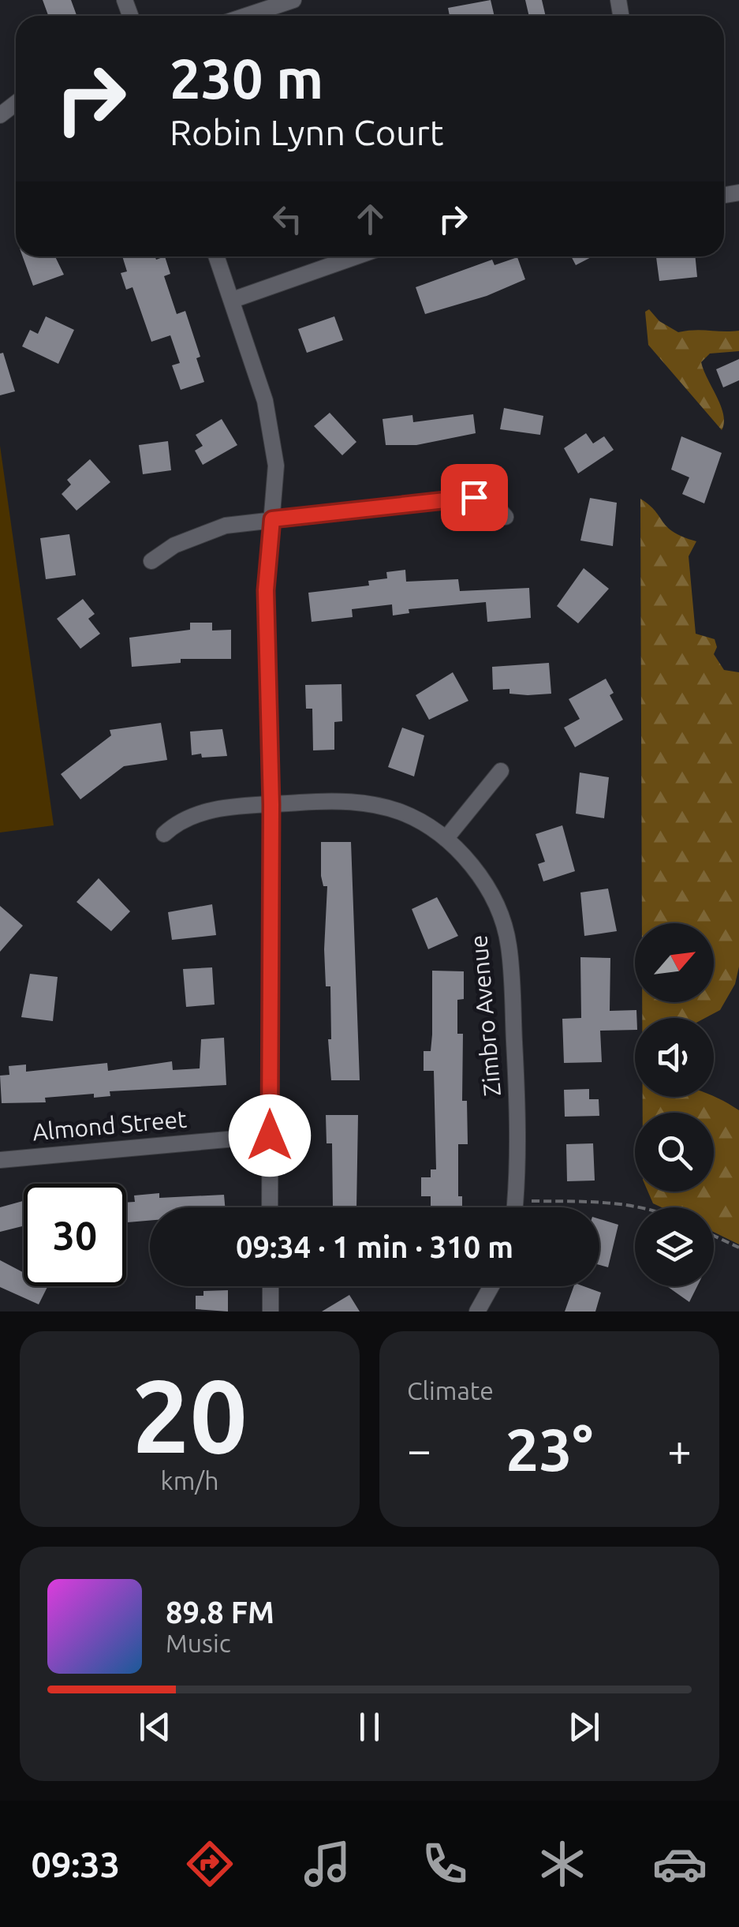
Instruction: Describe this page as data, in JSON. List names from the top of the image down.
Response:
{
  "streets": {
    "street": ["Zimbro Avenue", "Almond Street"]
  },
  "north": "top right",
  "page": {
    "turn": ["230 m", "Robin Lynn Court"],
    "limit": "30",
    "trip": "09:34 · 1 min · 310 m",
    "tile": [
      ["20", "km/h"],
      "Climate"
    ],
    "heat": ["−", "23°", "+"],
    "song": ["89.8 FM", "Music"],
    "tabs": "09:33"
  }
}
